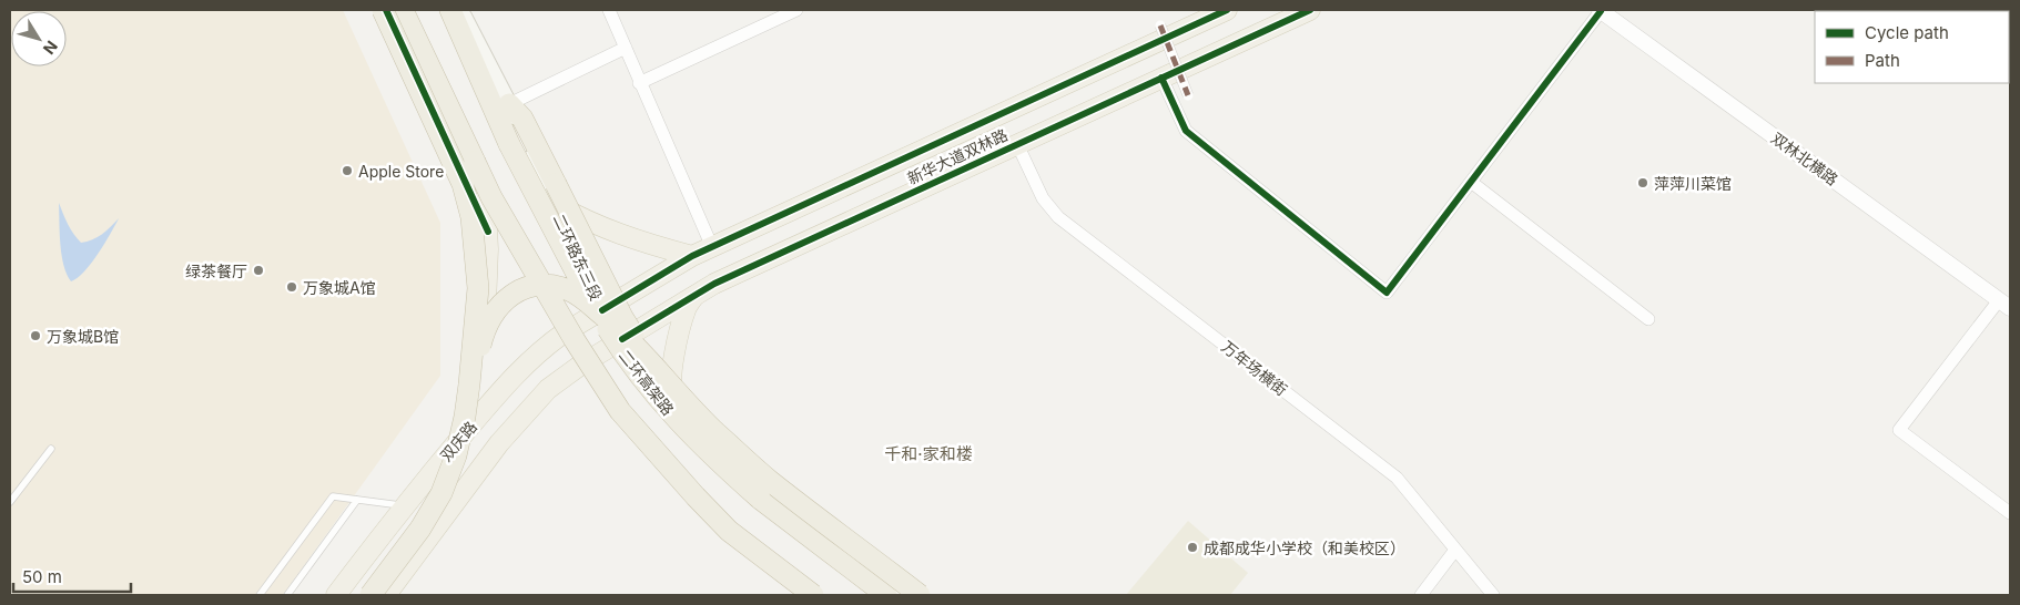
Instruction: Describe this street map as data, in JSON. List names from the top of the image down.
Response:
{
  "streets": {
    "highway": ["二环高架路"],
    "main road": ["新华大道双林路", "二环路东三段", "双庆路"],
    "street": ["双林北横路", "万年场横街"]
  },
  "crossings": [
    ["新华大道双林路", "二环路东三段"],
    ["新华大道双林路", "万年场横街"],
    ["新华大道双林路", "双庆路"],
    ["二环路东三段", "双庆路"]
  ],
  "districts": ["千和·家和楼"],
  "places": [
    "Apple Store",
    "萍萍川菜馆",
    "绿茶餐厅",
    "万象城A馆",
    "万象城B馆",
    "成都成华小学校（和美校区）"
  ],
  "legend": ["Cycle path", "Path"],
  "scale_bar": "50 m",
  "north": "bottom right"
}
